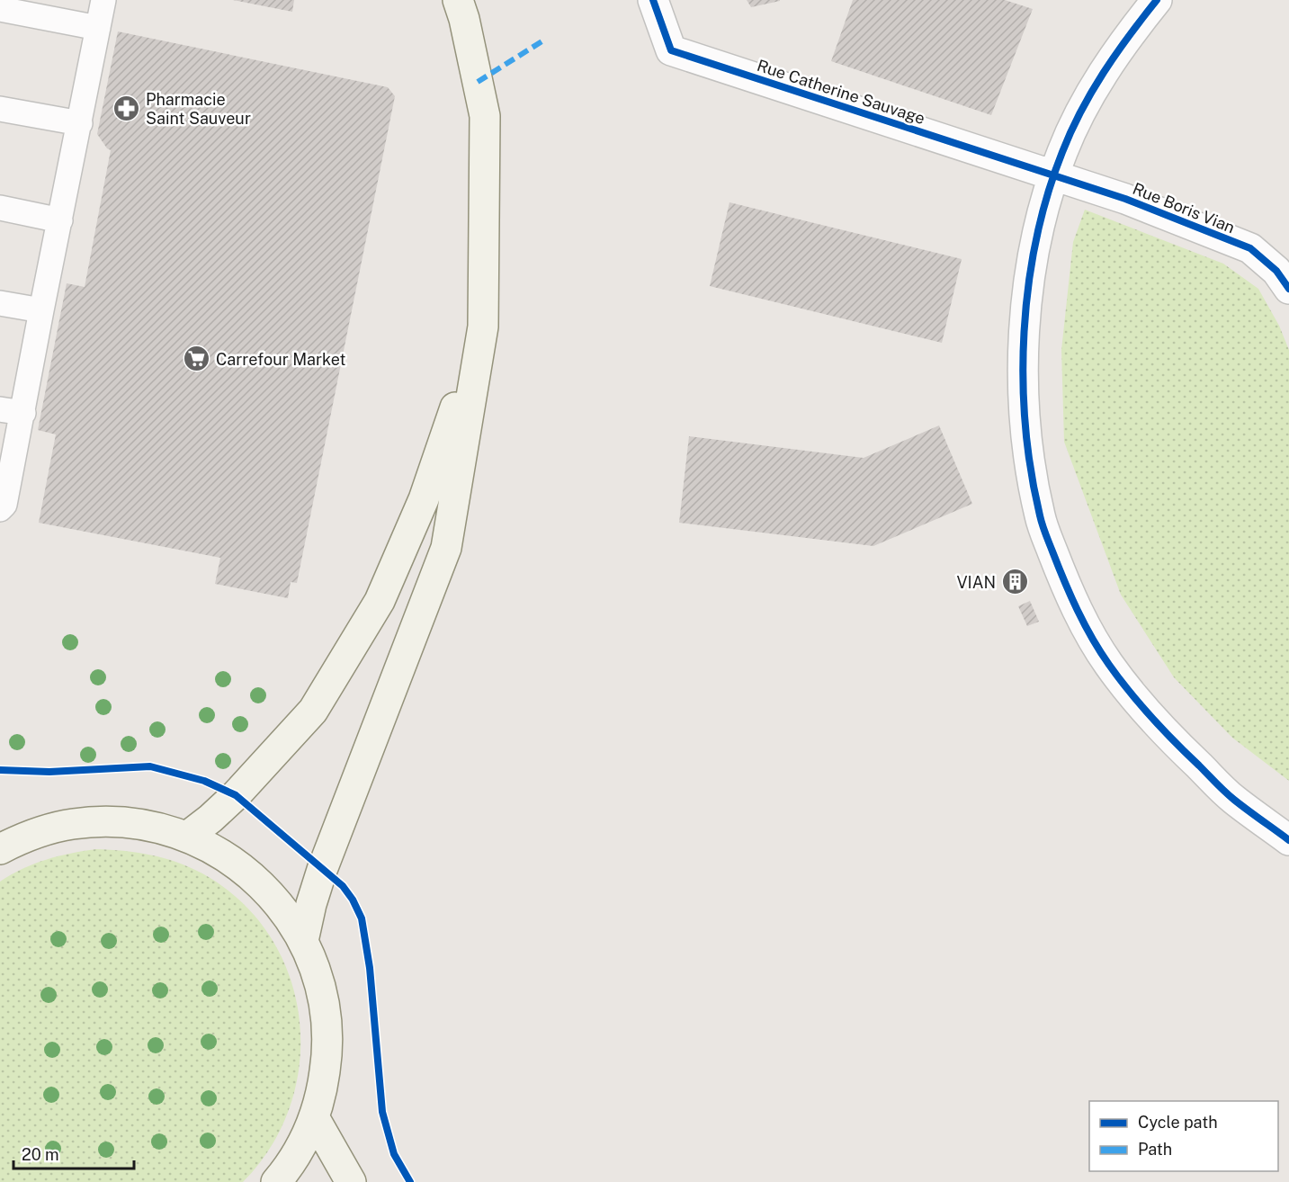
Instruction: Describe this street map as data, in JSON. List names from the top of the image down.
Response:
{
  "streets": {
    "street": ["Rue Catherine Sauvage", "Rue Boris Vian"]
  },
  "crossings": [
    ["Rue Catherine Sauvage", "Rue Boris Vian"]
  ],
  "places": {
    "pharmacy": ["Pharmacie Saint Sauveur"],
    "supermarket": ["Carrefour Market"],
    "building": ["VIAN"]
  },
  "legend": ["Cycle path", "Path"],
  "scale_bar": "20 m"
}
